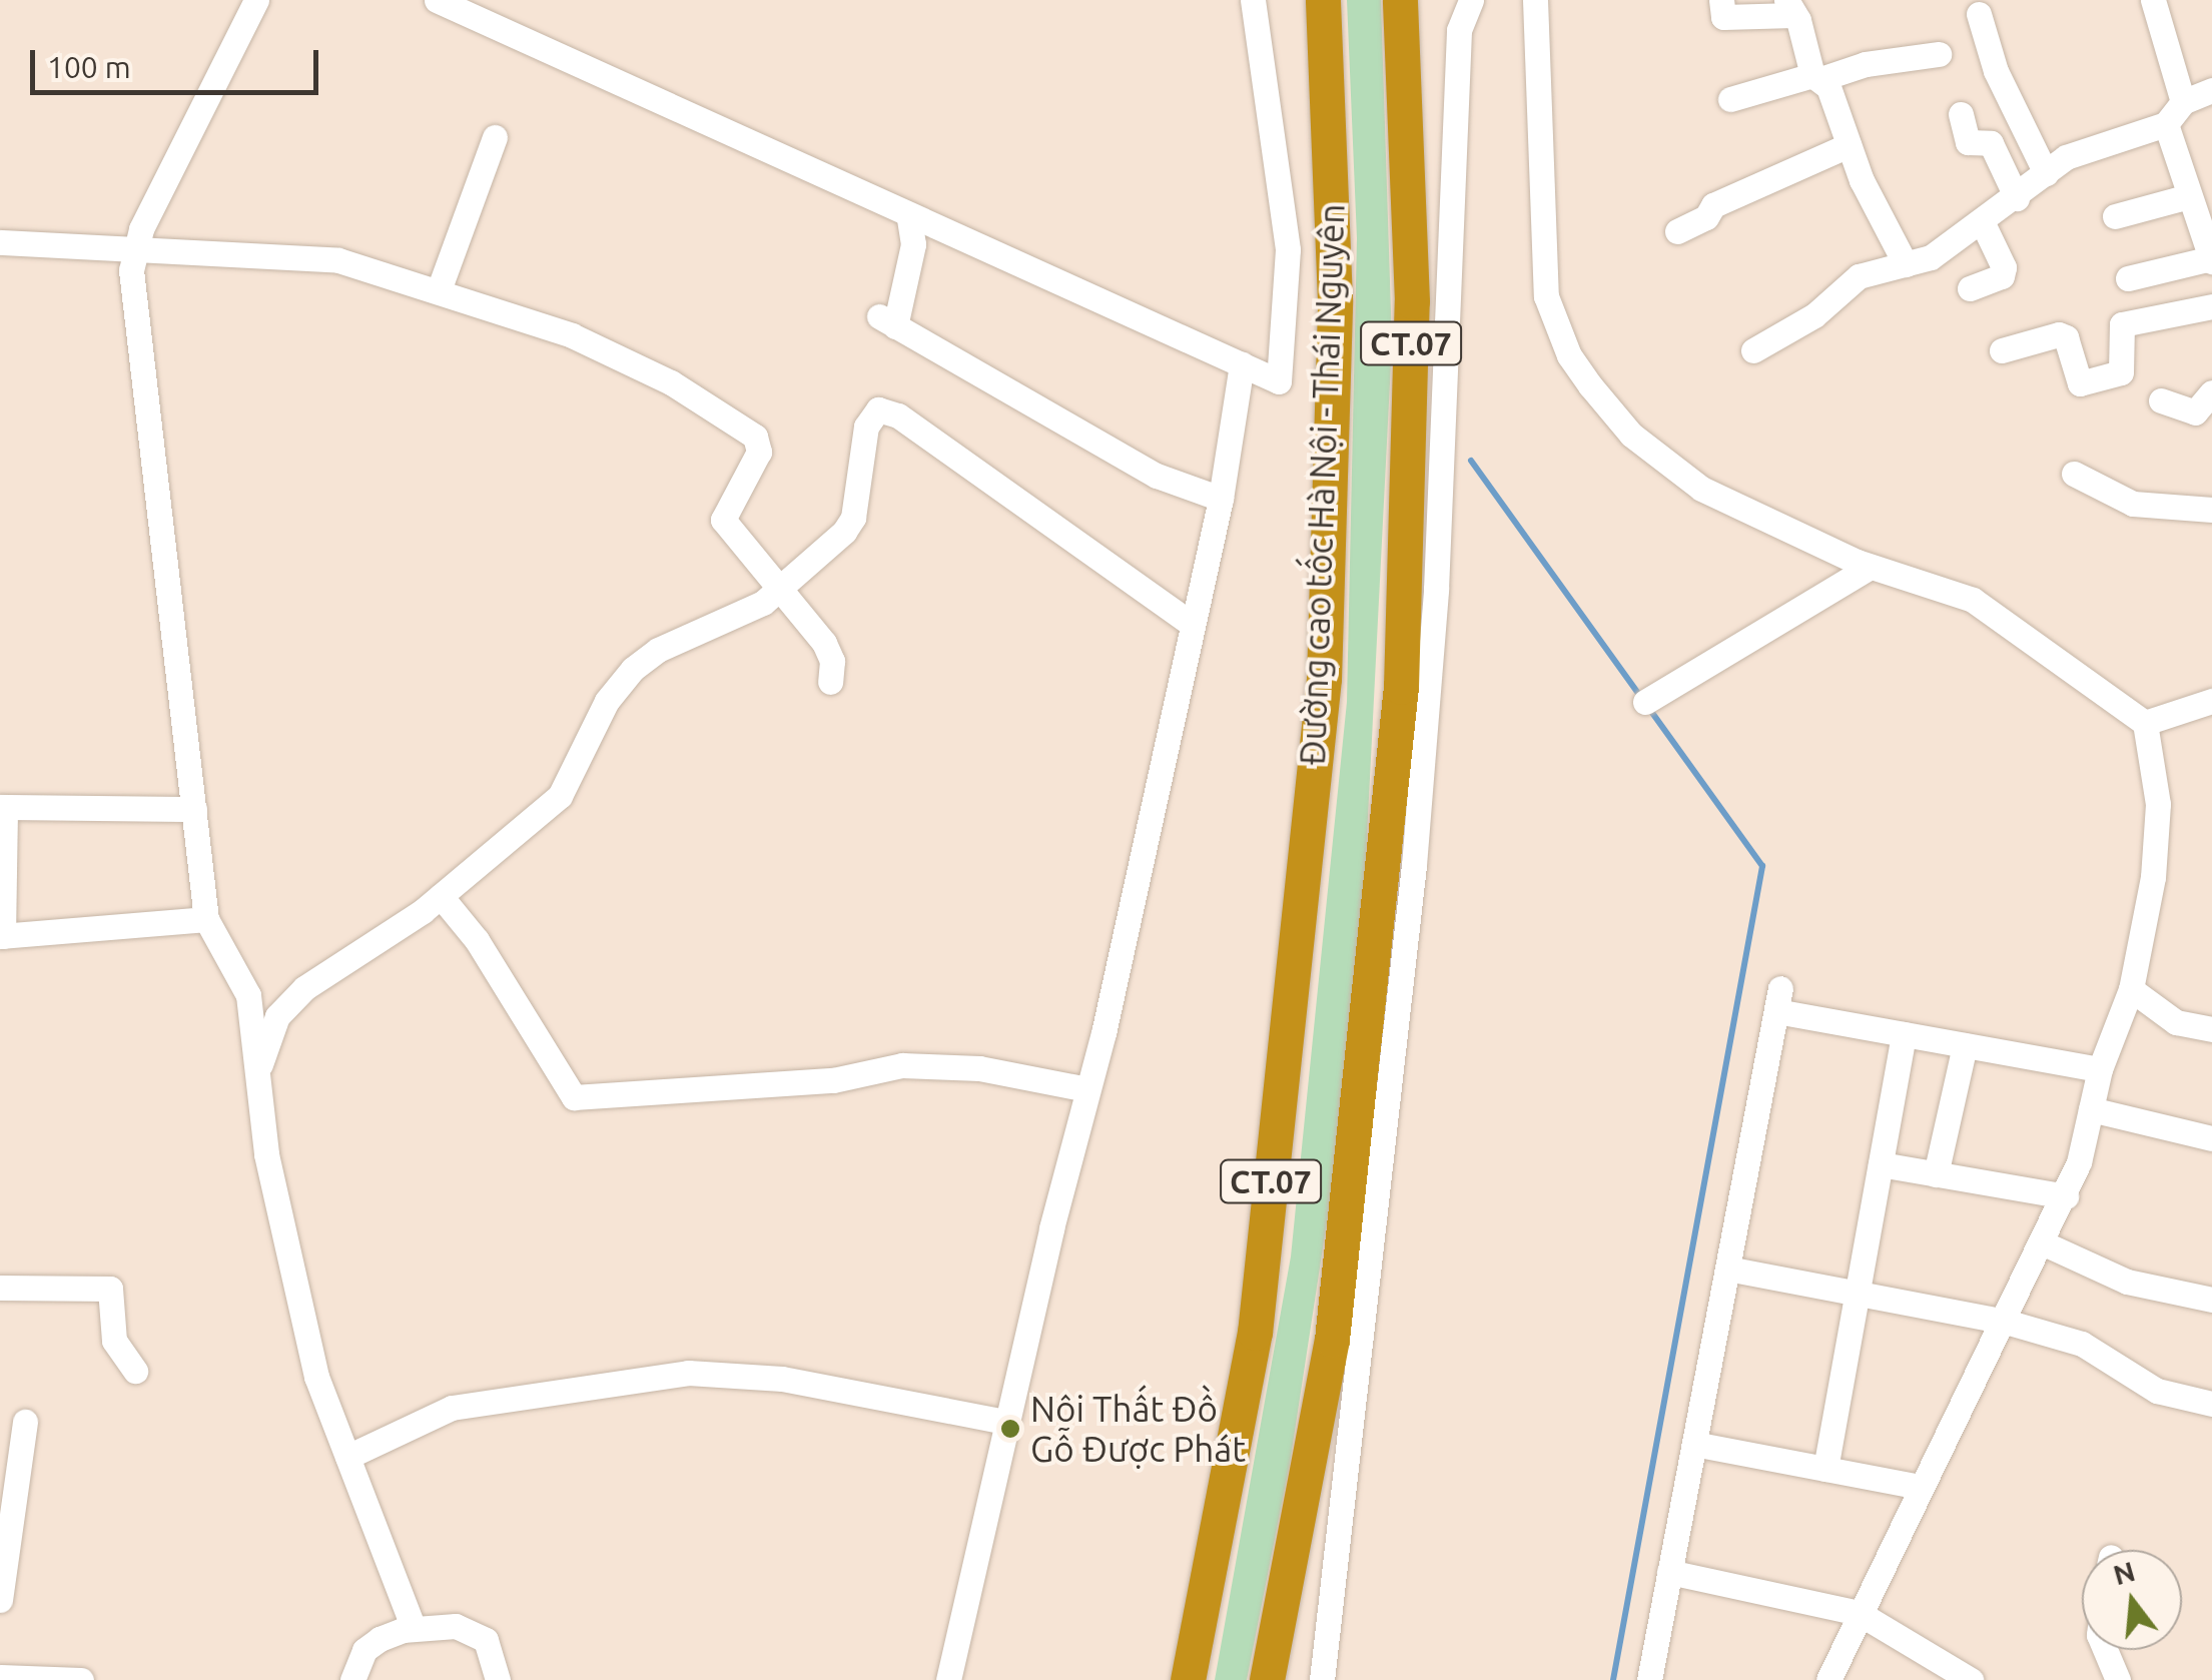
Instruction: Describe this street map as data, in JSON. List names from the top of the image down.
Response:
{
  "streets": {
    "highway": ["CT.07", "Đường cao tốc Hà Nội - Thái Nguyên"]
  },
  "places": ["Nội Thất Đồ Gỗ Được Phát"],
  "scale_bar": "100 m",
  "north": "top"
}
